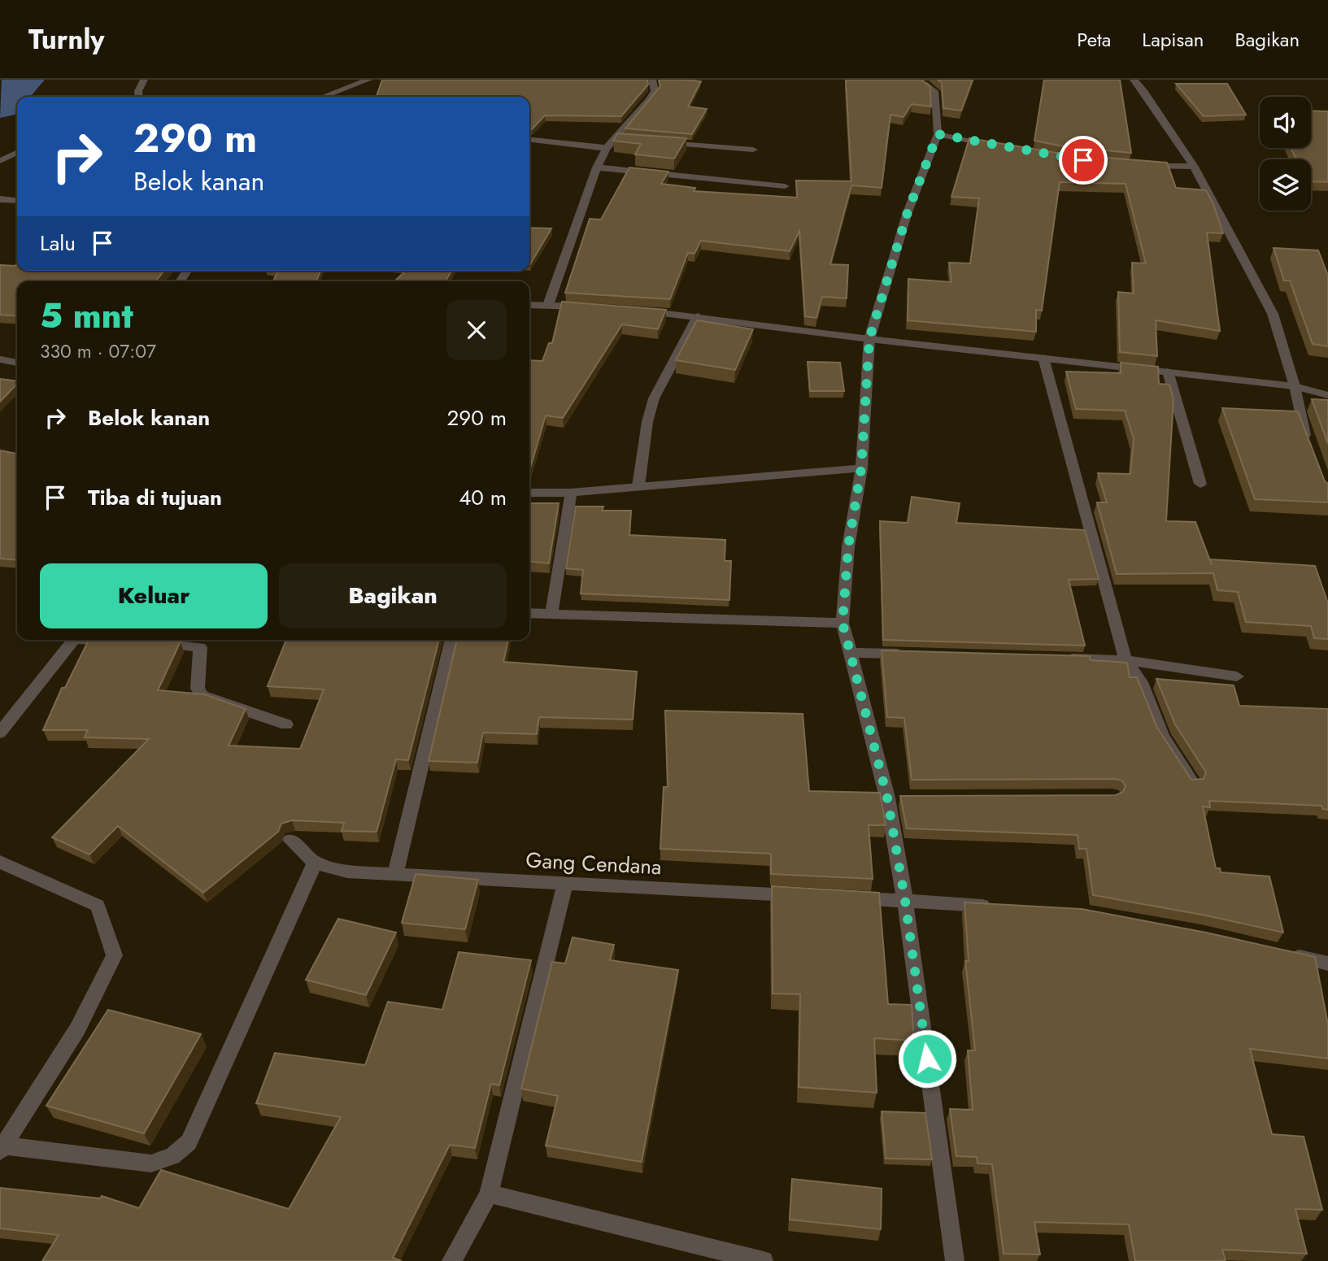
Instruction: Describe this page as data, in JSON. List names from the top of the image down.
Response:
{
  "streets": {
    "street": ["Gang Cendana"]
  },
  "page": {
    "header": "Turnly",
    "nav": ["Peta", "Lapisan", "Bagikan"],
    "turn": ["290 m", "Belok kanan"],
    "then": "Lalu",
    "heading": ["5 mnt", "330 m · 07:07"],
    "list": [
      {
        "name": "Belok kanan",
        "value": "290 m"
      },
      {
        "name": "Tiba di tujuan",
        "value": "40 m"
      }
    ],
    "buttons": ["Keluar", "Bagikan"]
  }
}
